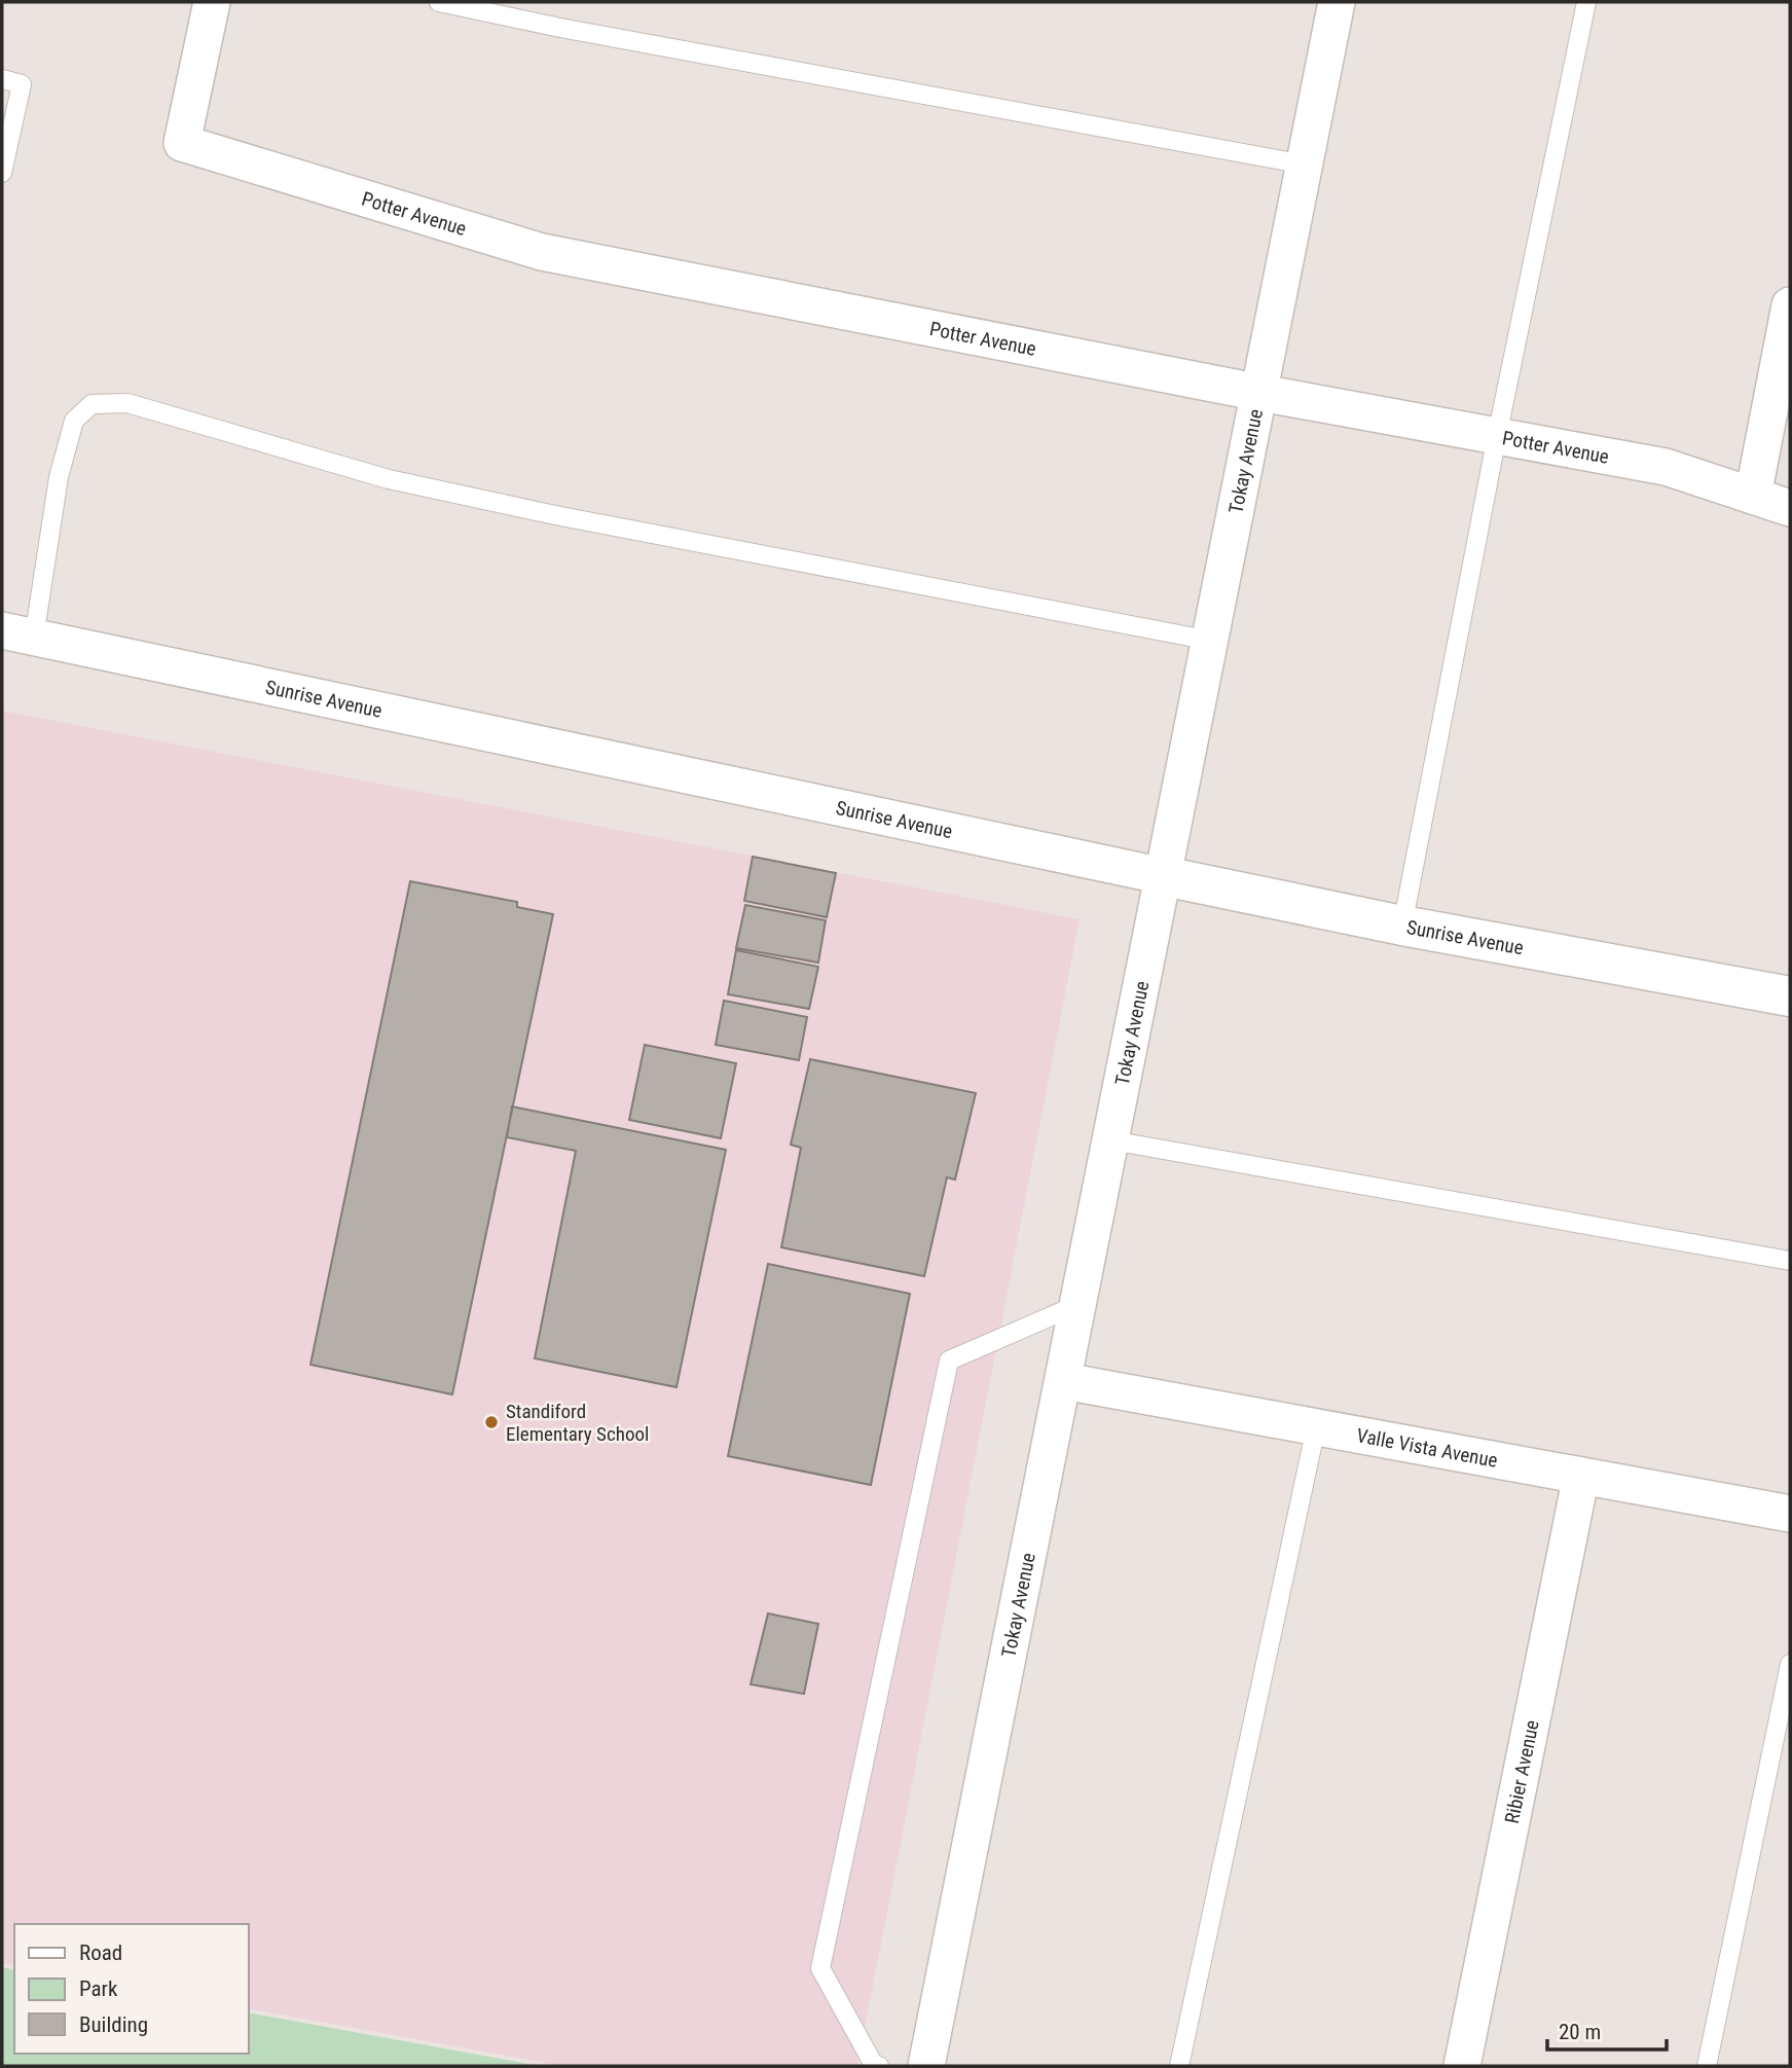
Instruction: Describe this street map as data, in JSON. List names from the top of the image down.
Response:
{
  "streets": {
    "street": [
      "Potter Avenue",
      "Tokay Avenue",
      "Sunrise Avenue",
      "Valle Vista Avenue",
      "Ribier Avenue"
    ]
  },
  "crossings": [
    ["Potter Avenue", "Tokay Avenue"],
    ["Tokay Avenue", "Sunrise Avenue"],
    ["Tokay Avenue", "Valle Vista Avenue"],
    ["Valle Vista Avenue", "Ribier Avenue"]
  ],
  "places": ["Standiford Elementary School"],
  "legend": ["Road", "Park", "Building"],
  "scale_bar": "20 m"
}
